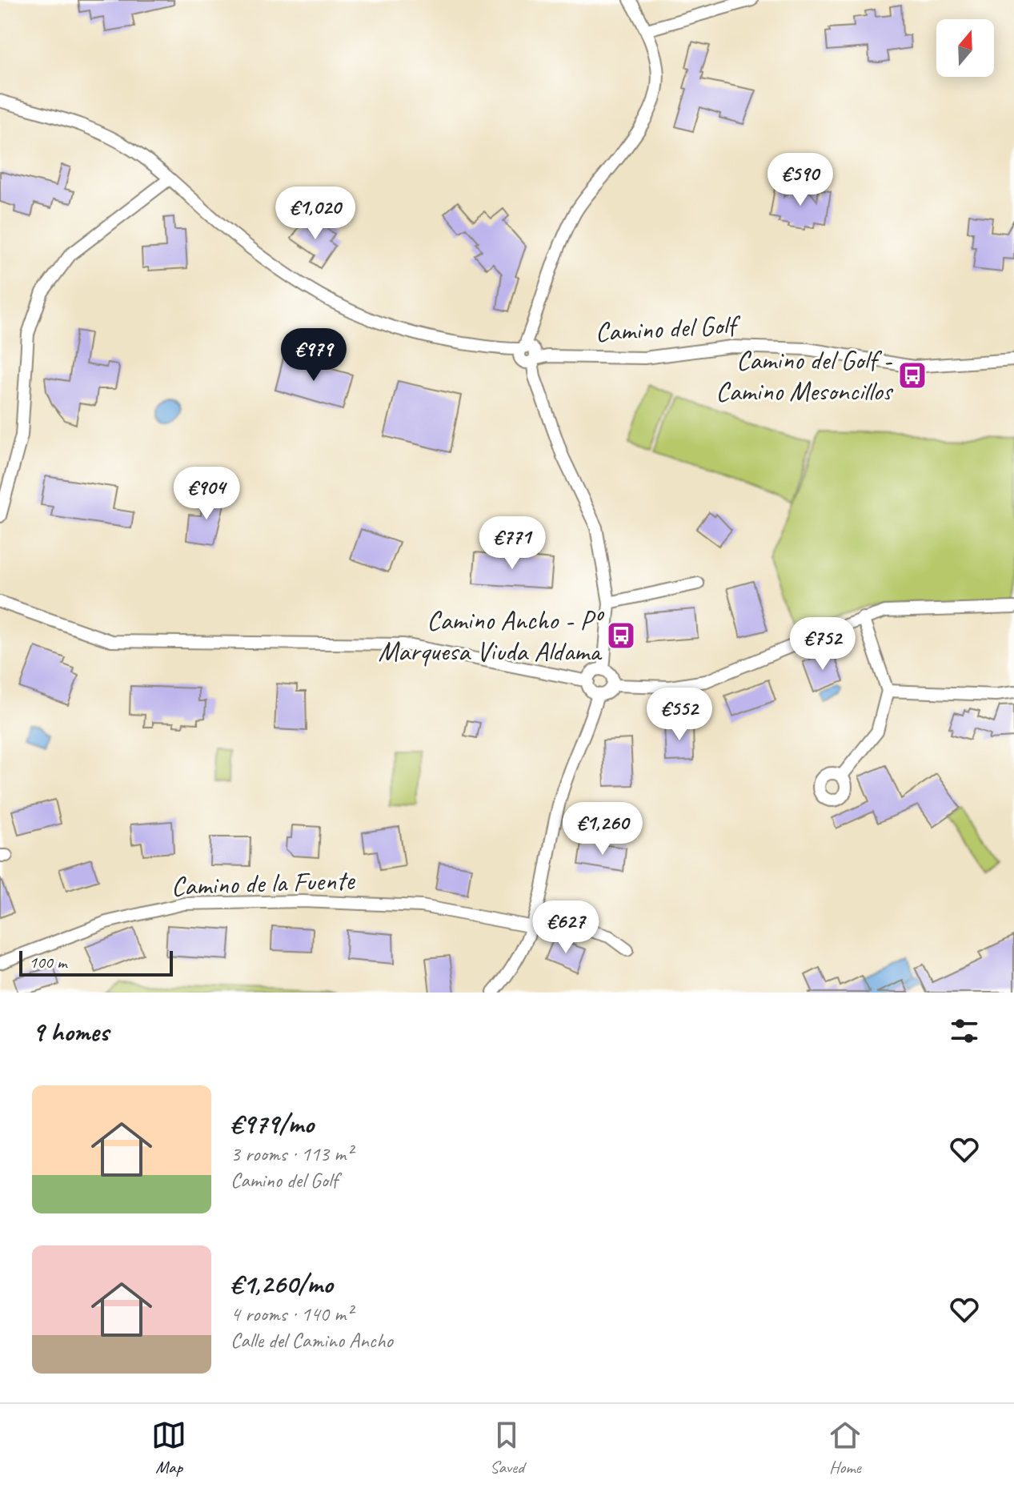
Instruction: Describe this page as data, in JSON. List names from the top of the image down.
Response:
{
  "streets": {
    "street": ["Camino del Golf", "Camino de la Fuente"]
  },
  "places": {
    "bus stop": ["Camino del Golf - Camino Mesoncillos", "Camino Ancho - Pº Marquesa Viuda Aldama"]
  },
  "scale_bar": "100 m",
  "north": "top",
  "page": {
    "price": [
      "€590",
      "€1,020",
      "€979",
      "€904",
      "€771",
      "€752",
      "€552",
      "€1,260",
      "€627"
    ],
    "scale": "100 m",
    "heading": "9 homes",
    "list": [
      {
        "name": "€979/mo",
        "note": "3 rooms · 113 m² · Camino del Golf"
      },
      {
        "name": "€1,260/mo",
        "note": "4 rooms · 140 m² · Calle del Camino Ancho"
      }
    ],
    "tabs": ["Map", "Saved", "Home"]
  }
}
